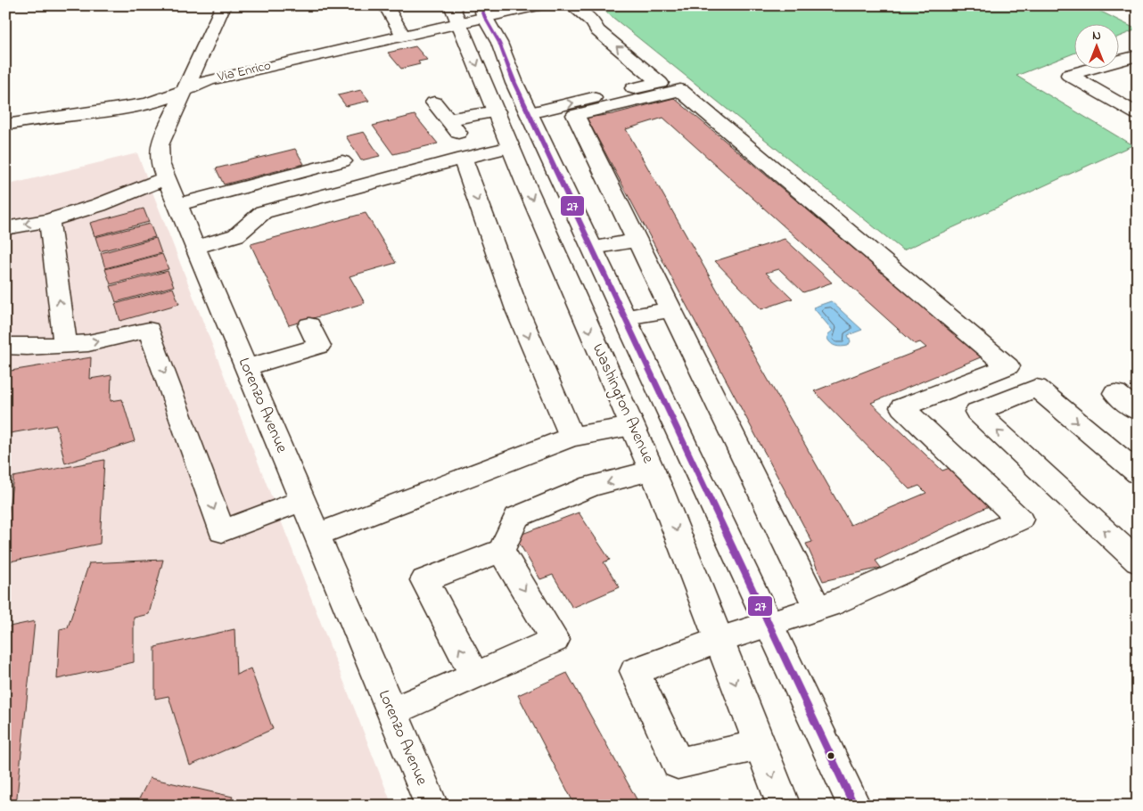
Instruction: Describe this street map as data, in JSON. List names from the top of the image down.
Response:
{
  "streets": {
    "main road": ["Via Enrico", "Washington Avenue", "Lorenzo Avenue"]
  },
  "crossings": [
    ["Via Enrico", "Washington Avenue"],
    ["Via Enrico", "Lorenzo Avenue"]
  ],
  "lines": ["transit line 27"],
  "north": "top"
}
